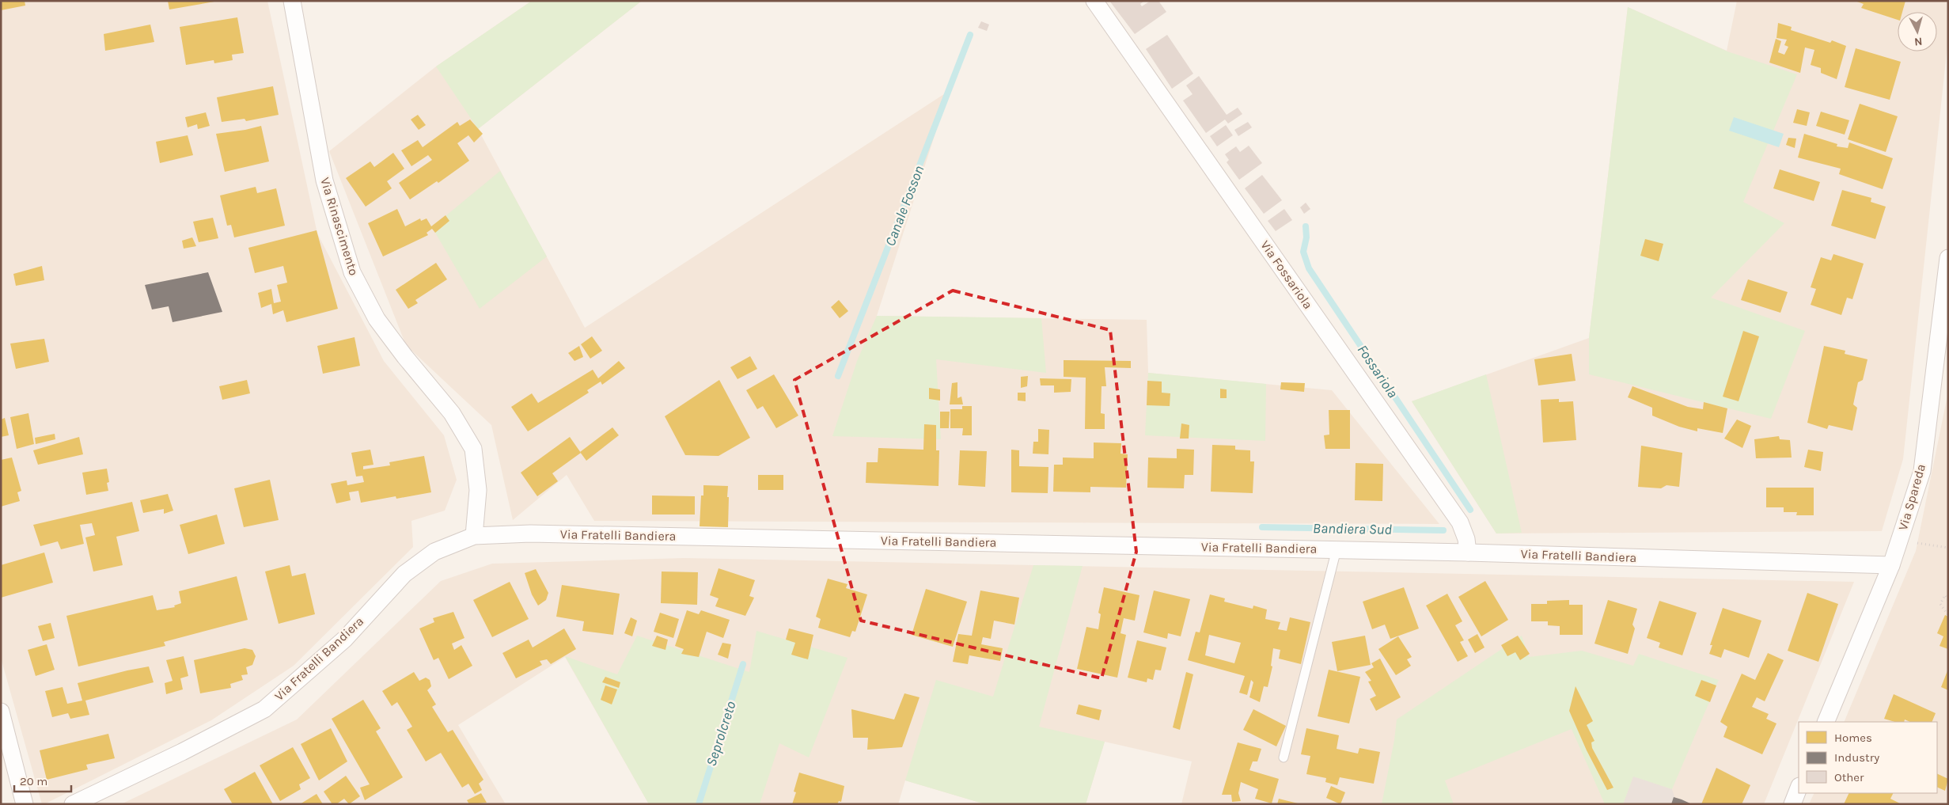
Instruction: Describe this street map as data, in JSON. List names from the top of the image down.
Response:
{
  "streets": {
    "street": [
      "Via Rinascimento",
      "Via Fossariola",
      "Via Spareda",
      "Via Fratelli Bandiera"
    ]
  },
  "crossings": [
    ["Via Rinascimento", "Via Fratelli Bandiera"],
    ["Via Fossariola", "Via Fratelli Bandiera"],
    ["Via Spareda", "Via Fratelli Bandiera"]
  ],
  "water": [
    "Canale Fosson",
    "Fossariola",
    "Bandiera Sud",
    "Seprolcreto"
  ],
  "legend": ["Homes", "Industry", "Other"],
  "scale_bar": "20 m",
  "north": "bottom"
}
